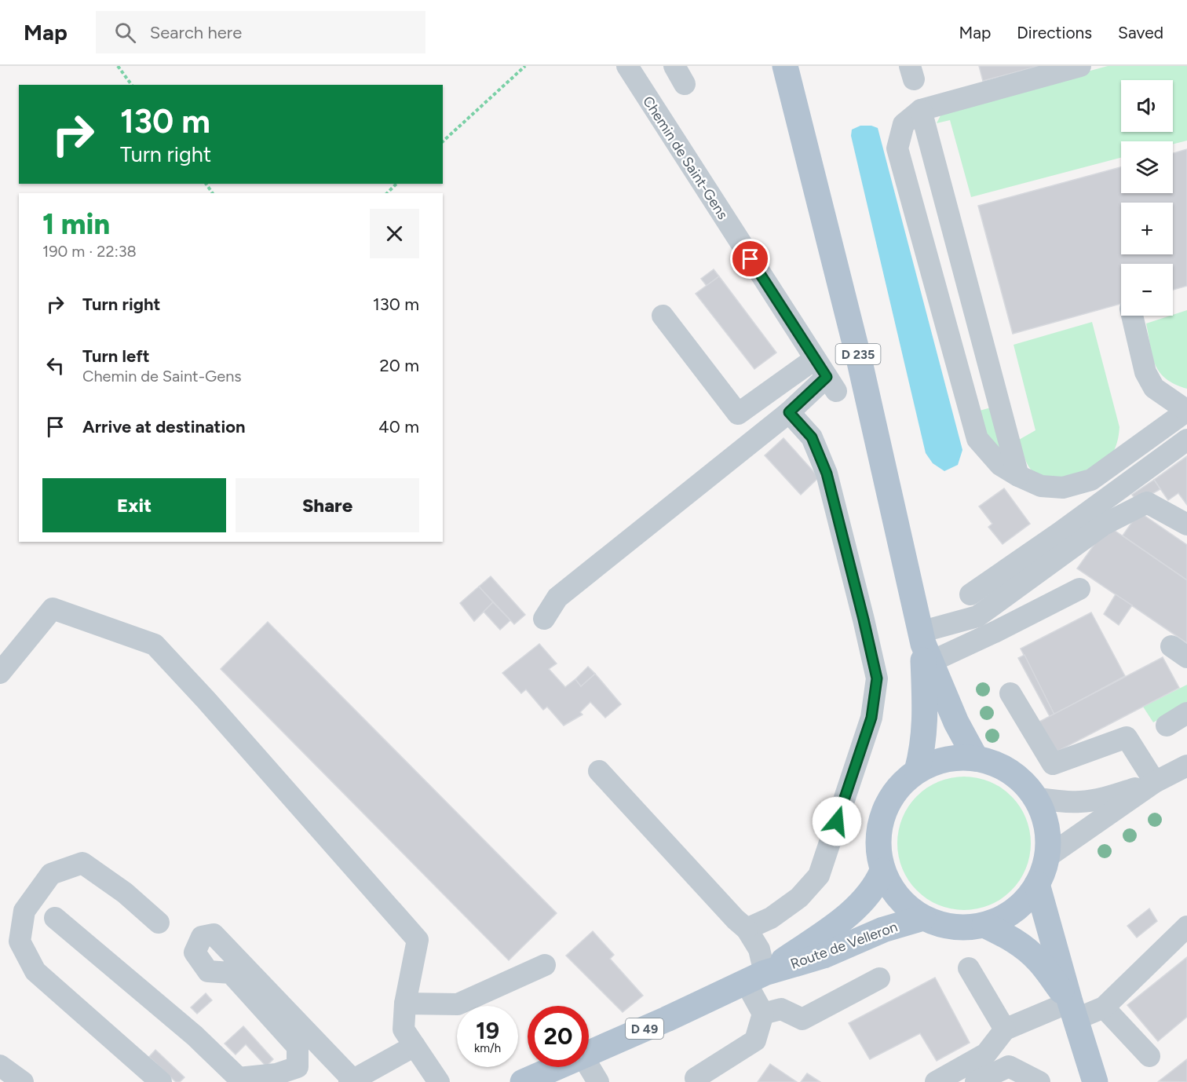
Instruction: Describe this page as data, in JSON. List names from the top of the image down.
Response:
{
  "streets": {
    "main road": ["D 235", "Route de Velleron", "D 49"],
    "street": ["Chemin de Saint-Gens"]
  },
  "page": {
    "header": "Map",
    "search": "Search here",
    "nav": ["Map", "Directions", "Saved"],
    "map_buttons": ["+", "−"],
    "turn": ["130 m", "Turn right"],
    "heading": ["1 min", "190 m · 22:38"],
    "list": [
      {
        "name": "Turn right",
        "value": "130 m"
      },
      {
        "name": "Turn left",
        "note": "Chemin de Saint-Gens",
        "value": "20 m"
      },
      {
        "name": "Arrive at destination",
        "value": "40 m"
      }
    ],
    "buttons": ["Exit", "Share"],
    "speed": "19 km/h",
    "limit": "20"
  }
}
